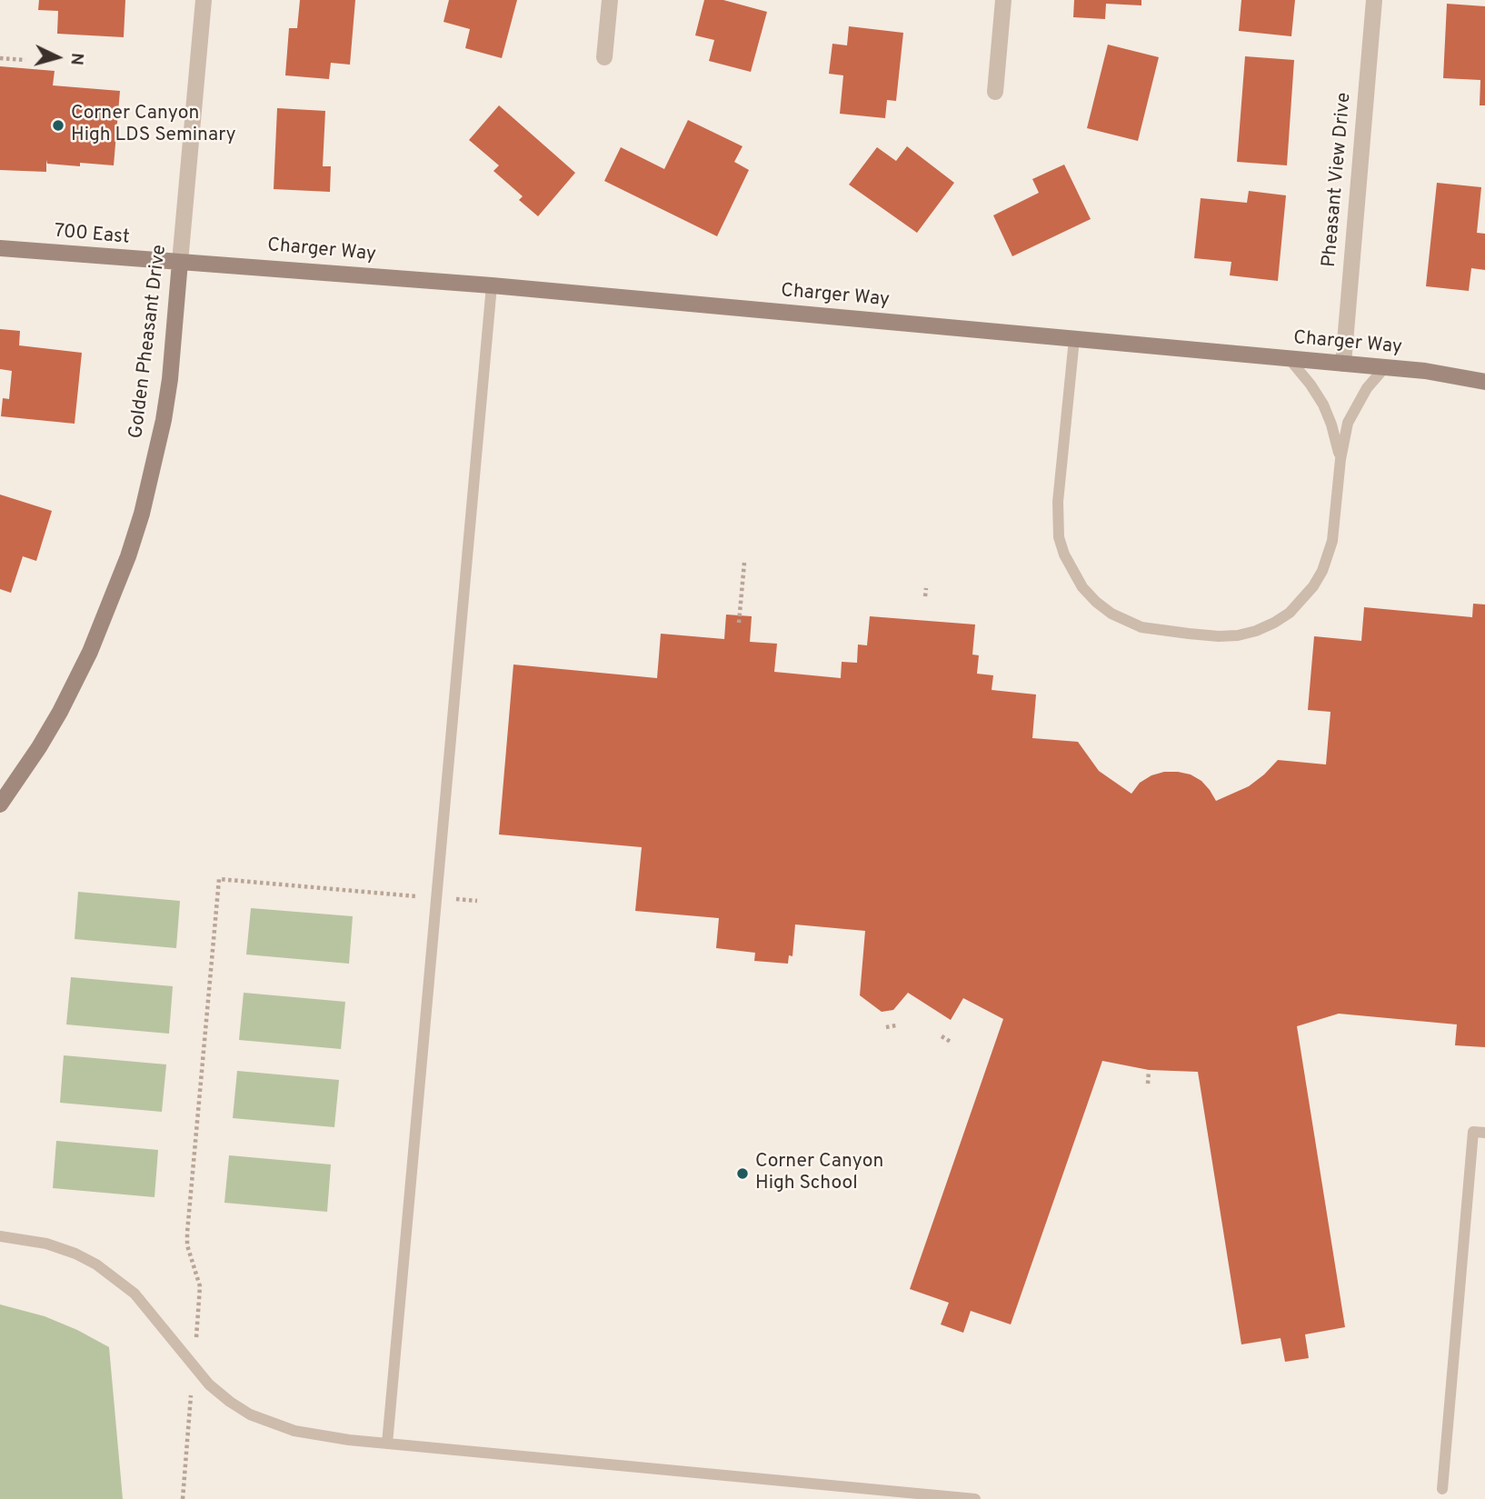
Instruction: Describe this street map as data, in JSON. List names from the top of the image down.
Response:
{
  "streets": {
    "street": [
      "Pheasant View Drive",
      "700 East",
      "Charger Way",
      "Golden Pheasant Drive"
    ]
  },
  "crossings": [
    ["Pheasant View Drive", "Charger Way"],
    ["700 East", "Charger Way"],
    ["700 East", "Golden Pheasant Drive"],
    ["Charger Way", "Golden Pheasant Drive"]
  ],
  "places": ["Corner Canyon High LDS Seminary", "Corner Canyon High School"],
  "north": "right"
}
